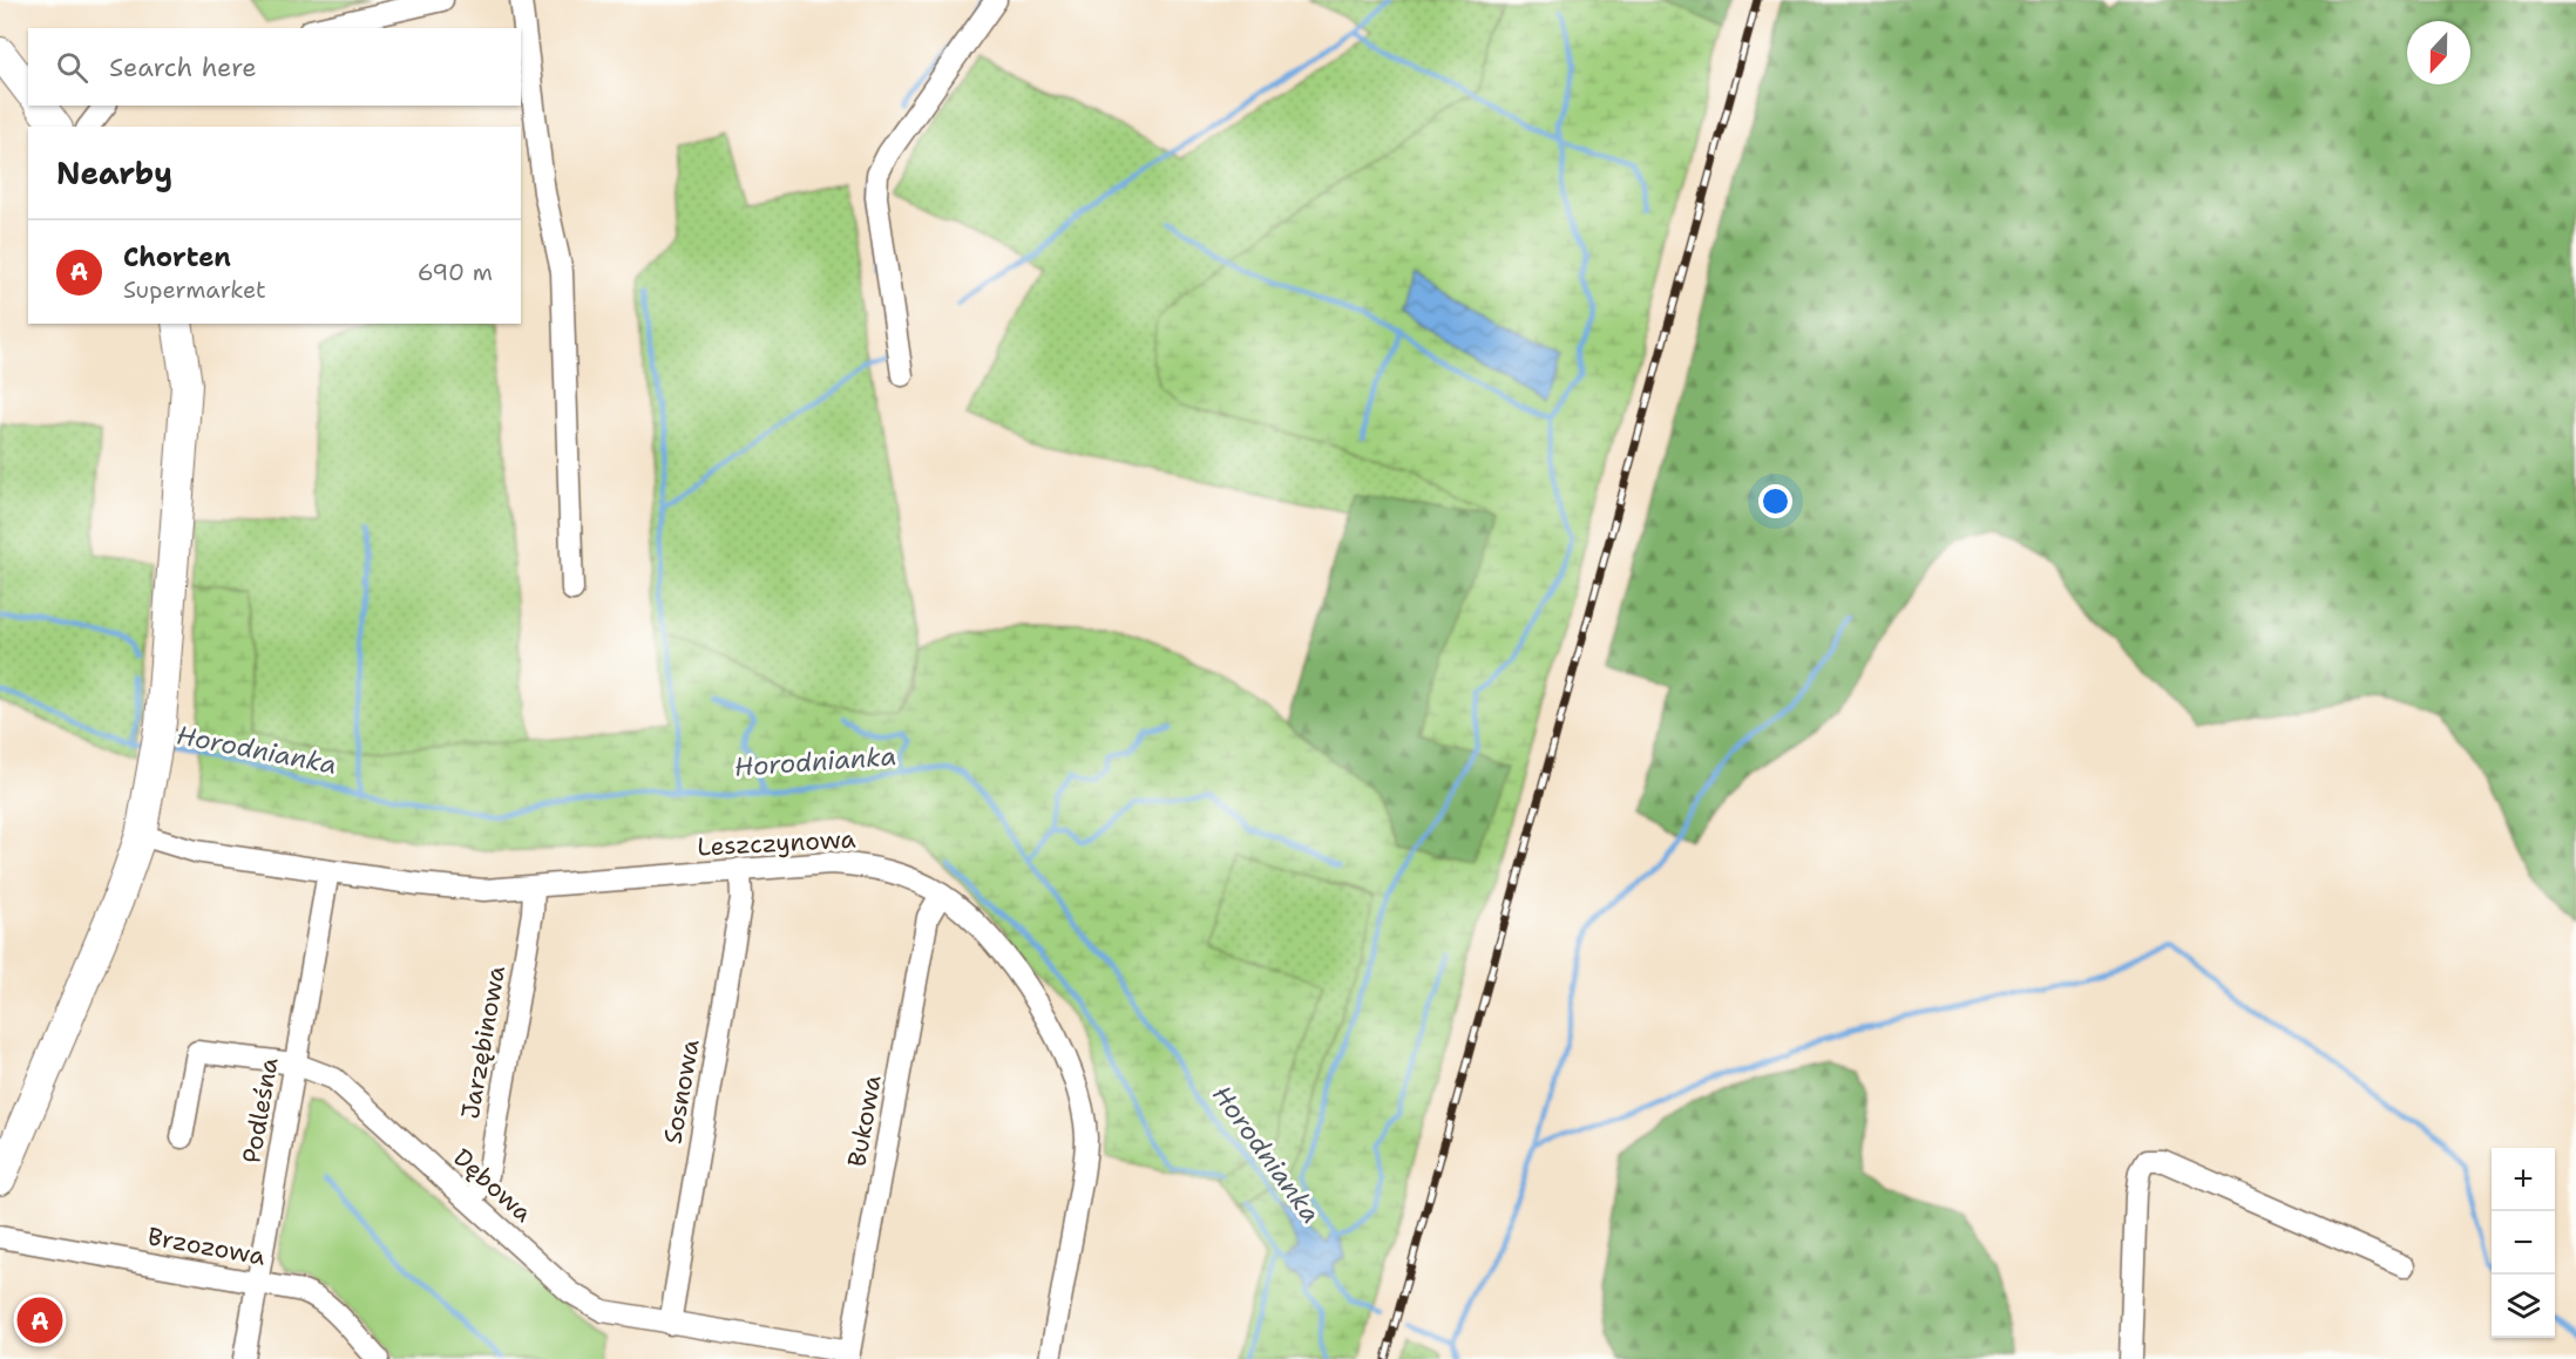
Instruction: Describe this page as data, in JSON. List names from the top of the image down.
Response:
{
  "streets": {
    "street": [
      "Leszczynowa",
      "Jarzębinowa",
      "Sosnowa",
      "Podleśna",
      "Bukowa",
      "Dębowa",
      "Brzozowa"
    ]
  },
  "crossings": [
    ["Leszczynowa", "Jarzębinowa"],
    ["Leszczynowa", "Sosnowa"],
    ["Leszczynowa", "Podleśna"],
    ["Leszczynowa", "Bukowa"],
    ["Jarzębinowa", "Dębowa"],
    ["Sosnowa", "Dębowa"],
    ["Podleśna", "Dębowa"],
    ["Podleśna", "Brzozowa"],
    ["Bukowa", "Dębowa"]
  ],
  "water": ["Horodnianka"],
  "north": "bottom",
  "page": {
    "search": "Search here",
    "heading": "Nearby",
    "list": [
      {
        "mark": "A",
        "name": "Chorten",
        "note": "Supermarket",
        "value": "690 m"
      }
    ],
    "map_buttons": ["+", "−"],
    "pins": "A"
  }
}
